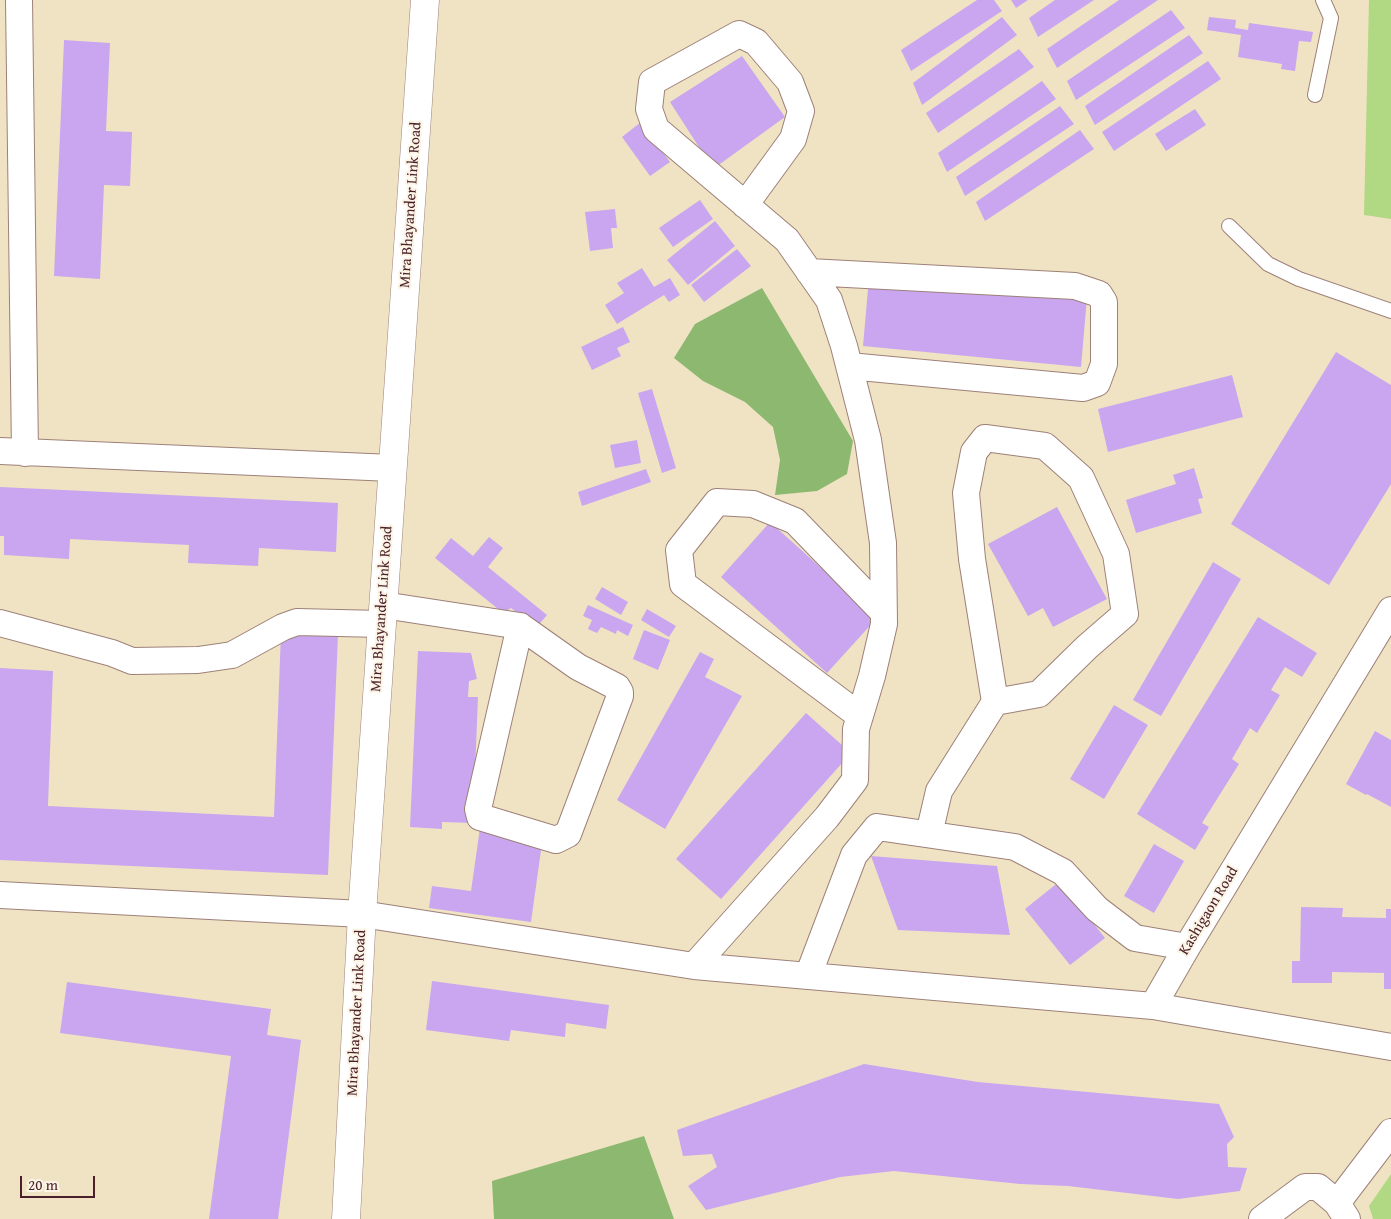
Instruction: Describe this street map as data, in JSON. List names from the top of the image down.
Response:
{
  "streets": {
    "street": ["Mira Bhayander Link Road", "Kashigaon Road"]
  },
  "scale_bar": "20 m"
}
